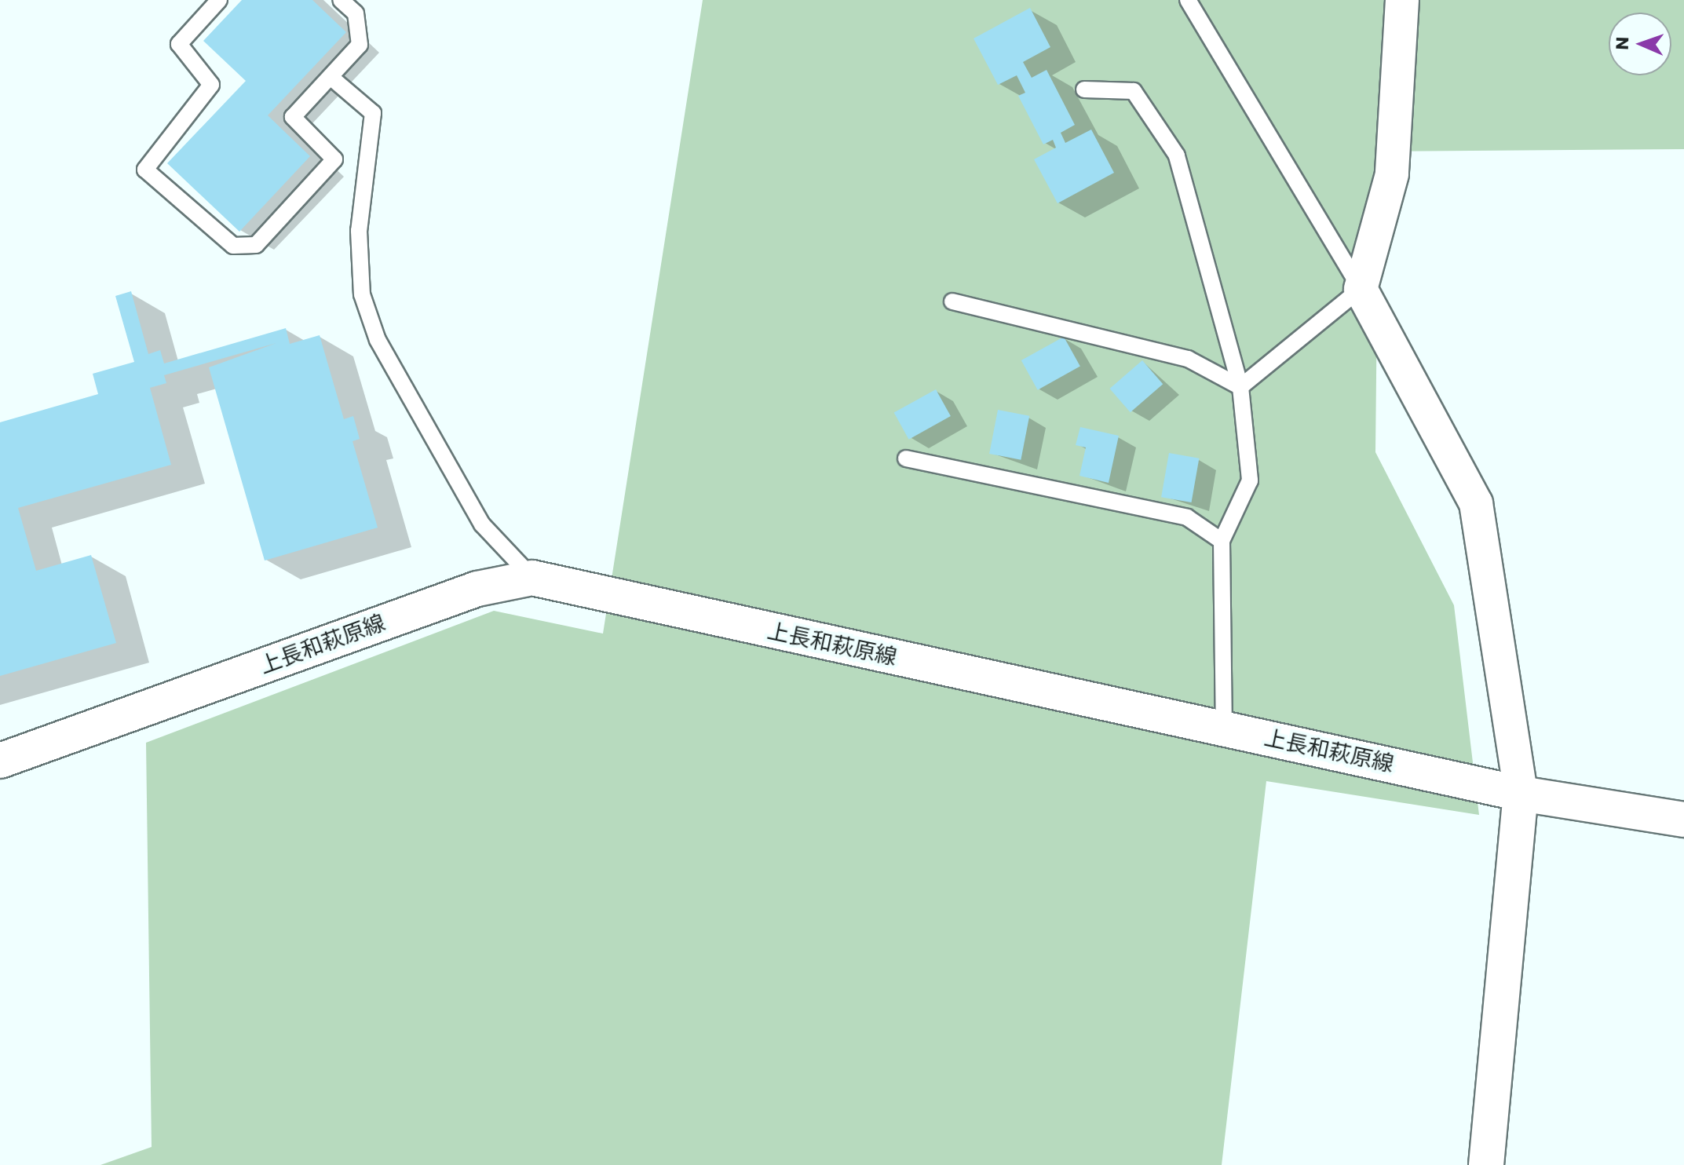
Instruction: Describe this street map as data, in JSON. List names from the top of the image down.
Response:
{
  "streets": {
    "main road": ["上長和萩原線"]
  },
  "north": "left"
}
